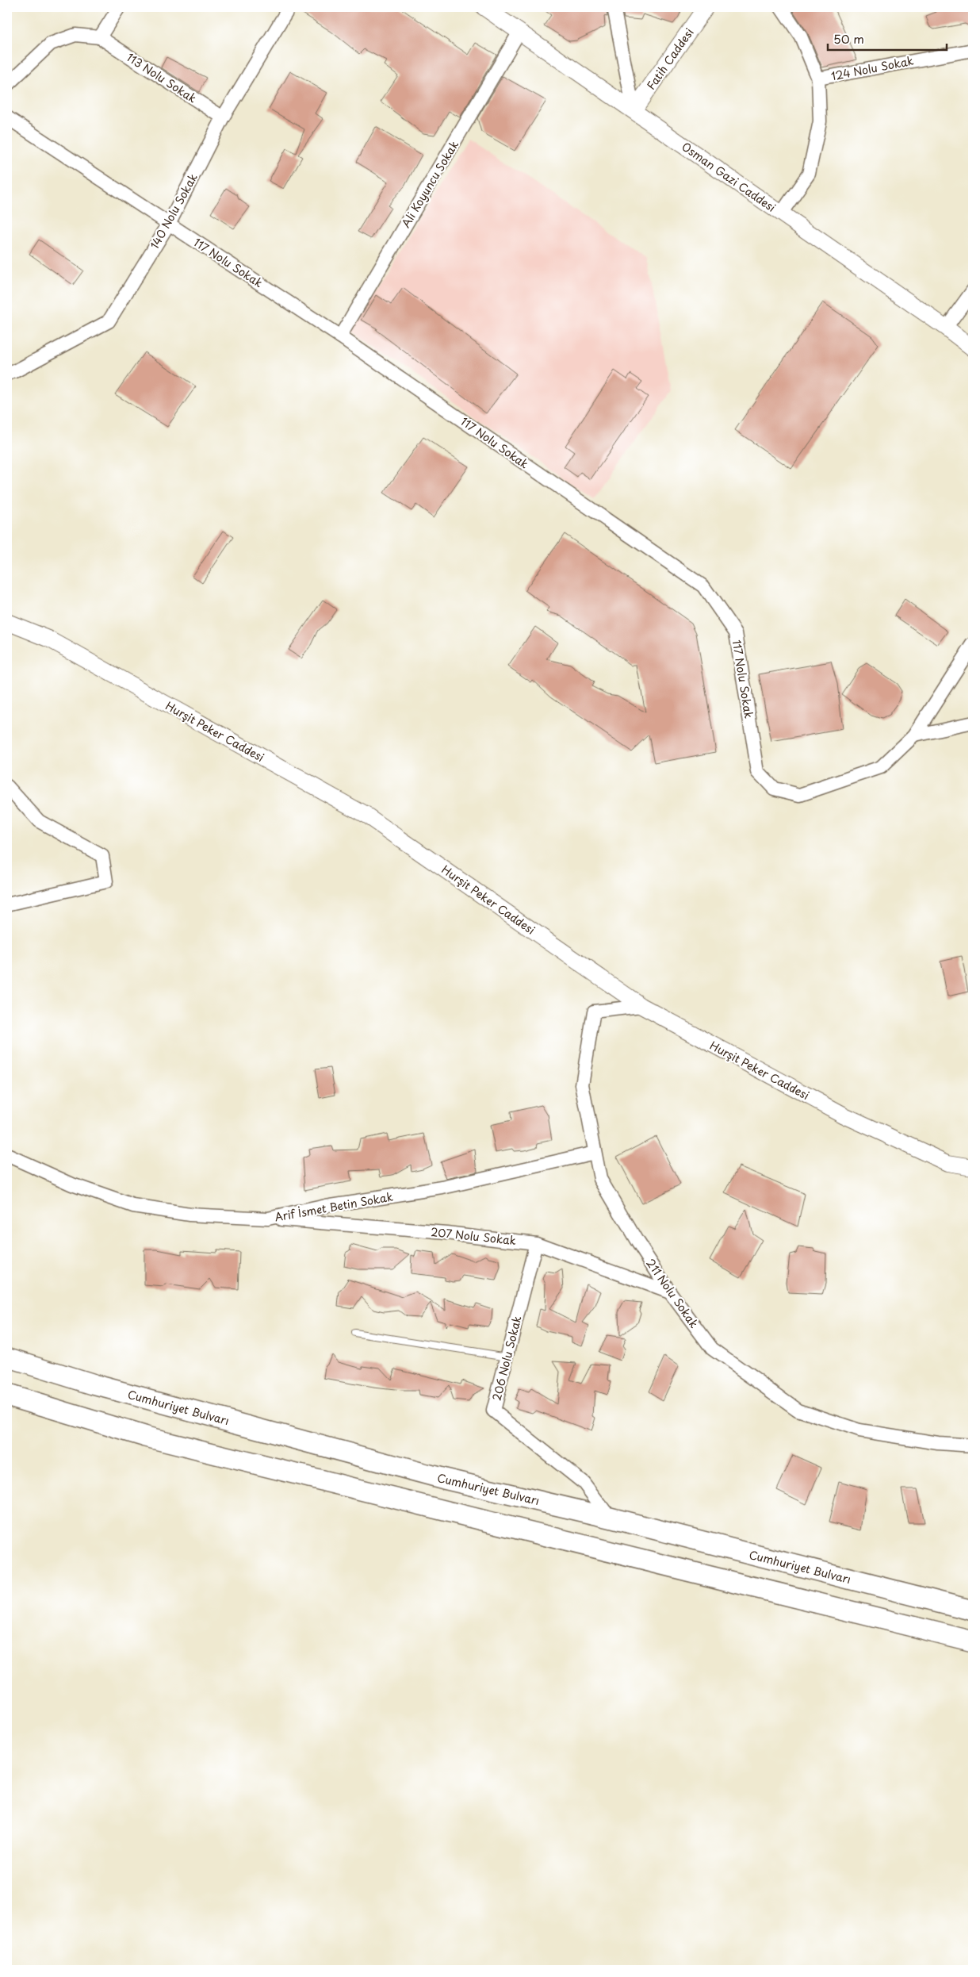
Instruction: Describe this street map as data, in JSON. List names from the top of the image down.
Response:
{
  "streets": {
    "main road": ["Cumhuriyet Bulvarı"],
    "street": [
      "Fatih Caddesi",
      "124 Nolu Sokak",
      "113 Nolu Sokak",
      "Osman Gazi Caddesi",
      "Ali Koyuncu Sokak",
      "140 Nolu Sokak",
      "117 Nolu Sokak",
      "Hurşit Peker Caddesi",
      "Arif İsmet Betin Sokak",
      "207 Nolu Sokak",
      "211 Nolu Sokak",
      "206 Nolu Sokak"
    ]
  },
  "crossings": [
    ["Fatih Caddesi", "Osman Gazi Caddesi"],
    ["113 Nolu Sokak", "140 Nolu Sokak"],
    ["Osman Gazi Caddesi", "Ali Koyuncu Sokak"],
    ["Ali Koyuncu Sokak", "117 Nolu Sokak"],
    ["140 Nolu Sokak", "117 Nolu Sokak"],
    ["Hurşit Peker Caddesi", "211 Nolu Sokak"],
    ["Arif İsmet Betin Sokak", "207 Nolu Sokak"],
    ["Arif İsmet Betin Sokak", "211 Nolu Sokak"],
    ["207 Nolu Sokak", "211 Nolu Sokak"],
    ["207 Nolu Sokak", "206 Nolu Sokak"],
    ["206 Nolu Sokak", "Cumhuriyet Bulvarı"]
  ],
  "scale_bar": "50 m"
}
